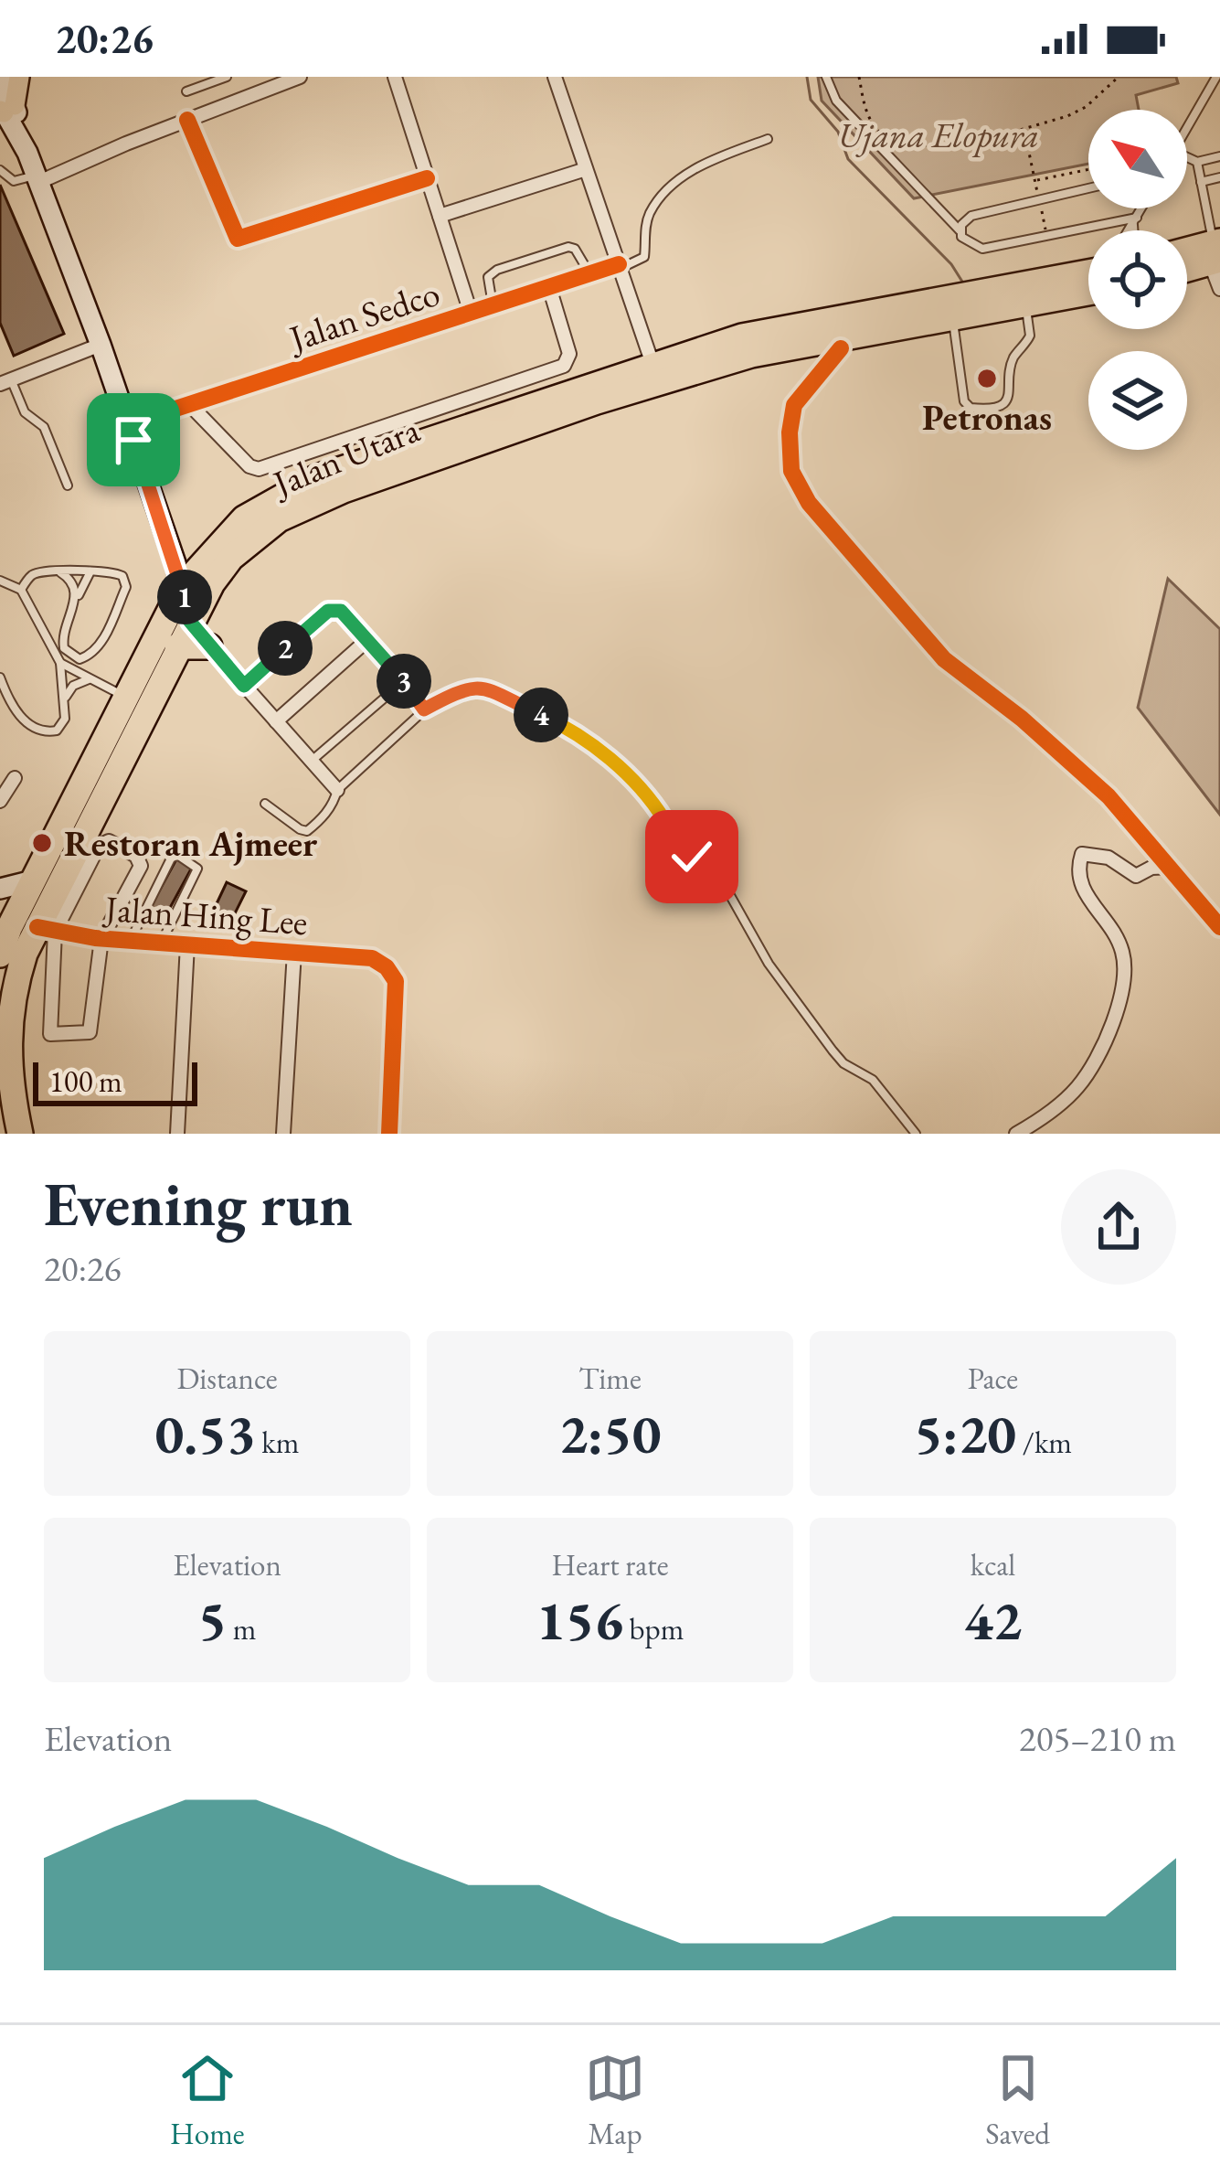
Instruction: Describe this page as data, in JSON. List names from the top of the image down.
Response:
{
  "streets": {
    "highway": ["Jalan Utara"],
    "street": ["Jalan Sedco", "Jalan Hing Lee"]
  },
  "crossings": [
    ["Jalan Utara", "Jalan Hing Lee"]
  ],
  "parks": ["Ujana Elopura"],
  "places": ["Petronas", "Restoran Ajmeer"],
  "scale_bar": "100 m",
  "north": "top left",
  "page": {
    "status": "20:26",
    "pins": [
      "1",
      "2",
      "3",
      "4"
    ],
    "scale": "100 m",
    "heading": ["Evening run", "20:26"],
    "stats": [
      ["Distance", "0.53 km"],
      ["Time", "2:50"],
      ["Pace", "5:20 /km"],
      ["Elevation", "5 m"],
      ["Heart rate", "156 bpm"],
      ["kcal", "42"]
    ],
    "chart": ["Elevation", "205–210 m"],
    "tabs": ["Home", "Map", "Saved"]
  }
}
